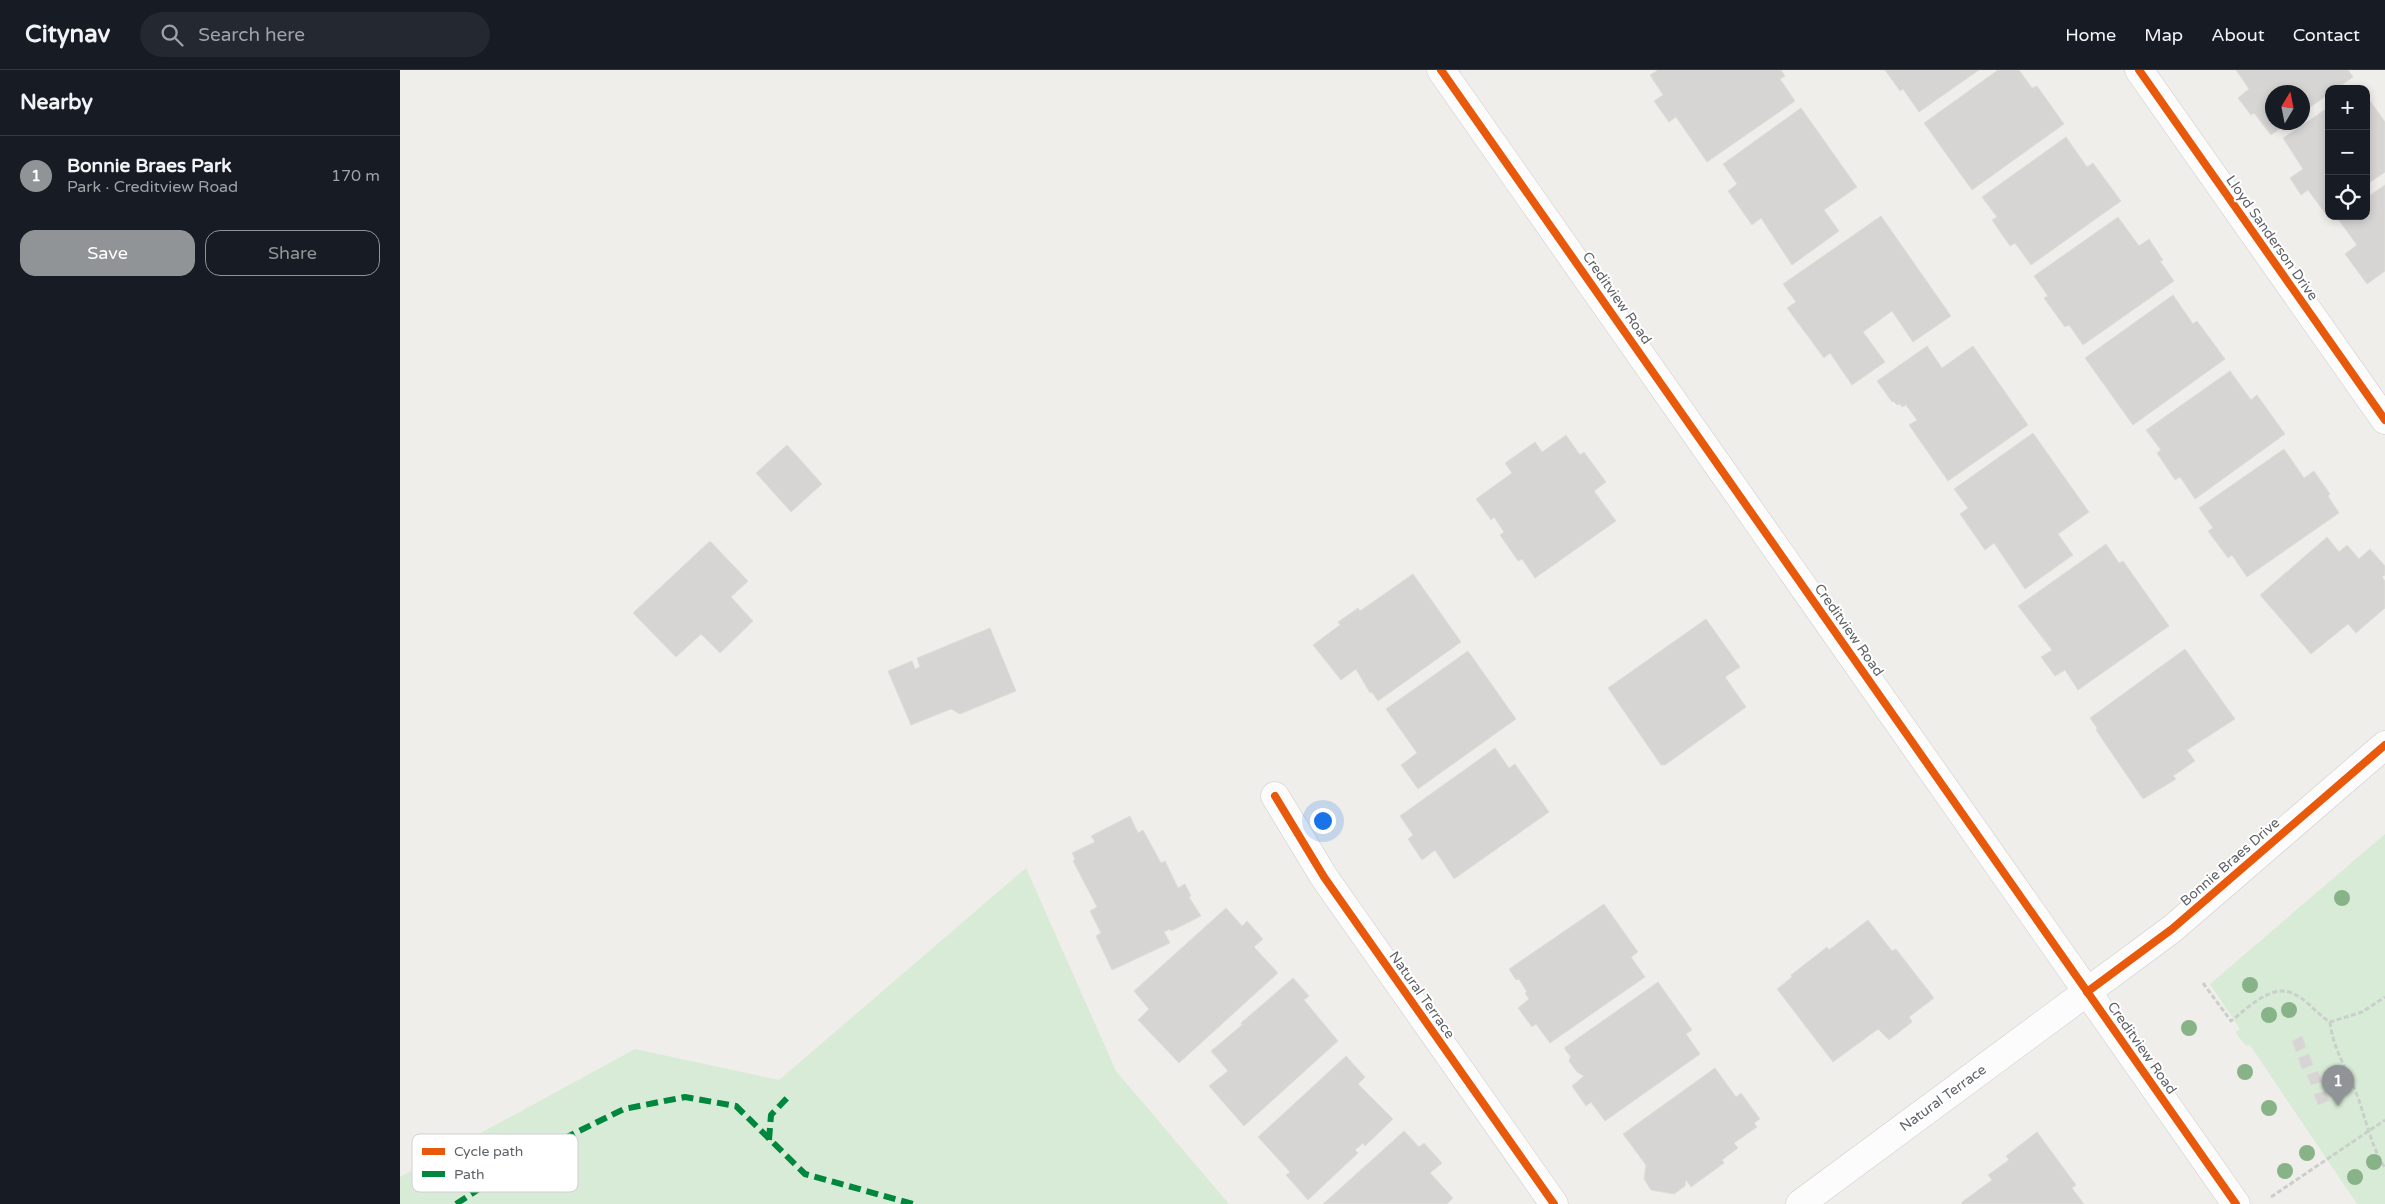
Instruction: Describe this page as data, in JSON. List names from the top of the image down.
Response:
{
  "streets": {
    "street": [
      "Lloyd Sanderson Drive",
      "Creditview Road",
      "Bonnie Braes Drive",
      "Natural Terrace"
    ]
  },
  "crossings": [
    ["Creditview Road", "Bonnie Braes Drive"],
    ["Creditview Road", "Natural Terrace"],
    ["Bonnie Braes Drive", "Natural Terrace"]
  ],
  "legend": ["Cycle path", "Path"],
  "north": "top",
  "page": {
    "header": "Citynav",
    "search": "Search here",
    "nav": [
      "Home",
      "Map",
      "About",
      "Contact"
    ],
    "heading": "Nearby",
    "map_buttons": ["+", "−"],
    "list": [
      {
        "mark": "1",
        "name": "Bonnie Braes Park",
        "note": "Park · Creditview Road",
        "value": "170 m"
      }
    ],
    "buttons": ["Save", "Share"],
    "pins": "1"
  }
}
